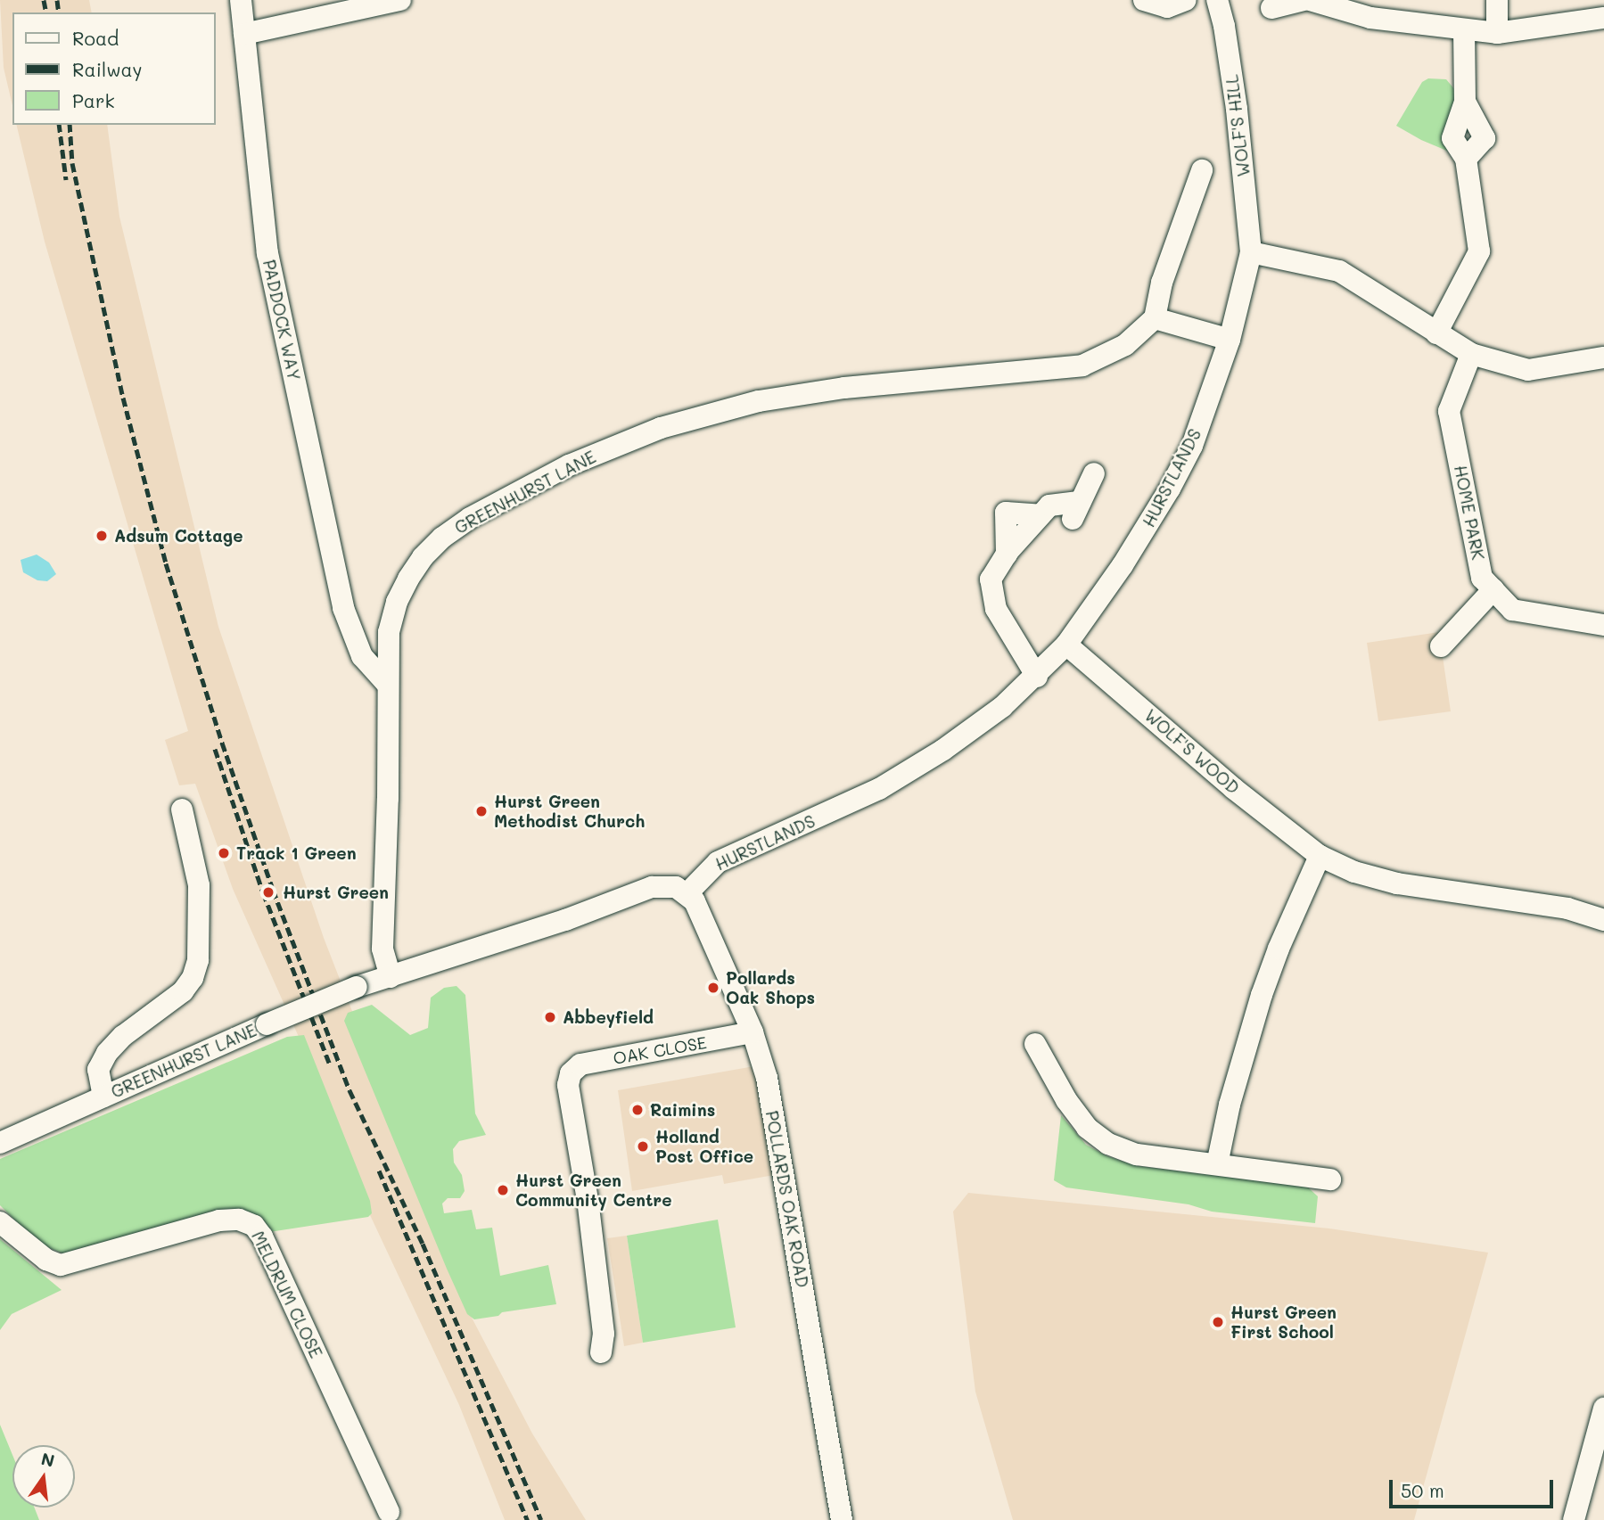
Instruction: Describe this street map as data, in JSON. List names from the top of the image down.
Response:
{
  "streets": {
    "street": [
      "WOLF'S HILL",
      "PADDOCK WAY",
      "HURSTLANDS",
      "GREENHURST LANE",
      "HOME PARK",
      "WOLF'S WOOD",
      "OAK CLOSE",
      "POLLARDS OAK ROAD",
      "MELDRUM CLOSE"
    ]
  },
  "crossings": [
    ["WOLF'S HILL", "HURSTLANDS"],
    ["PADDOCK WAY", "GREENHURST LANE"],
    ["HURSTLANDS", "WOLF'S WOOD"],
    ["HURSTLANDS", "POLLARDS OAK ROAD"],
    ["OAK CLOSE", "POLLARDS OAK ROAD"]
  ],
  "places": [
    "Adsum Cottage",
    "Hurst Green Methodist Church",
    "Track 1 Green",
    "Hurst Green",
    "Pollards Oak Shops",
    "Abbeyfield",
    "Raimins",
    "Holland Post Office",
    "Hurst Green Community Centre",
    "Hurst Green First School"
  ],
  "legend": ["Road", "Railway", "Park"],
  "scale_bar": "50 m",
  "north": "top"
}
